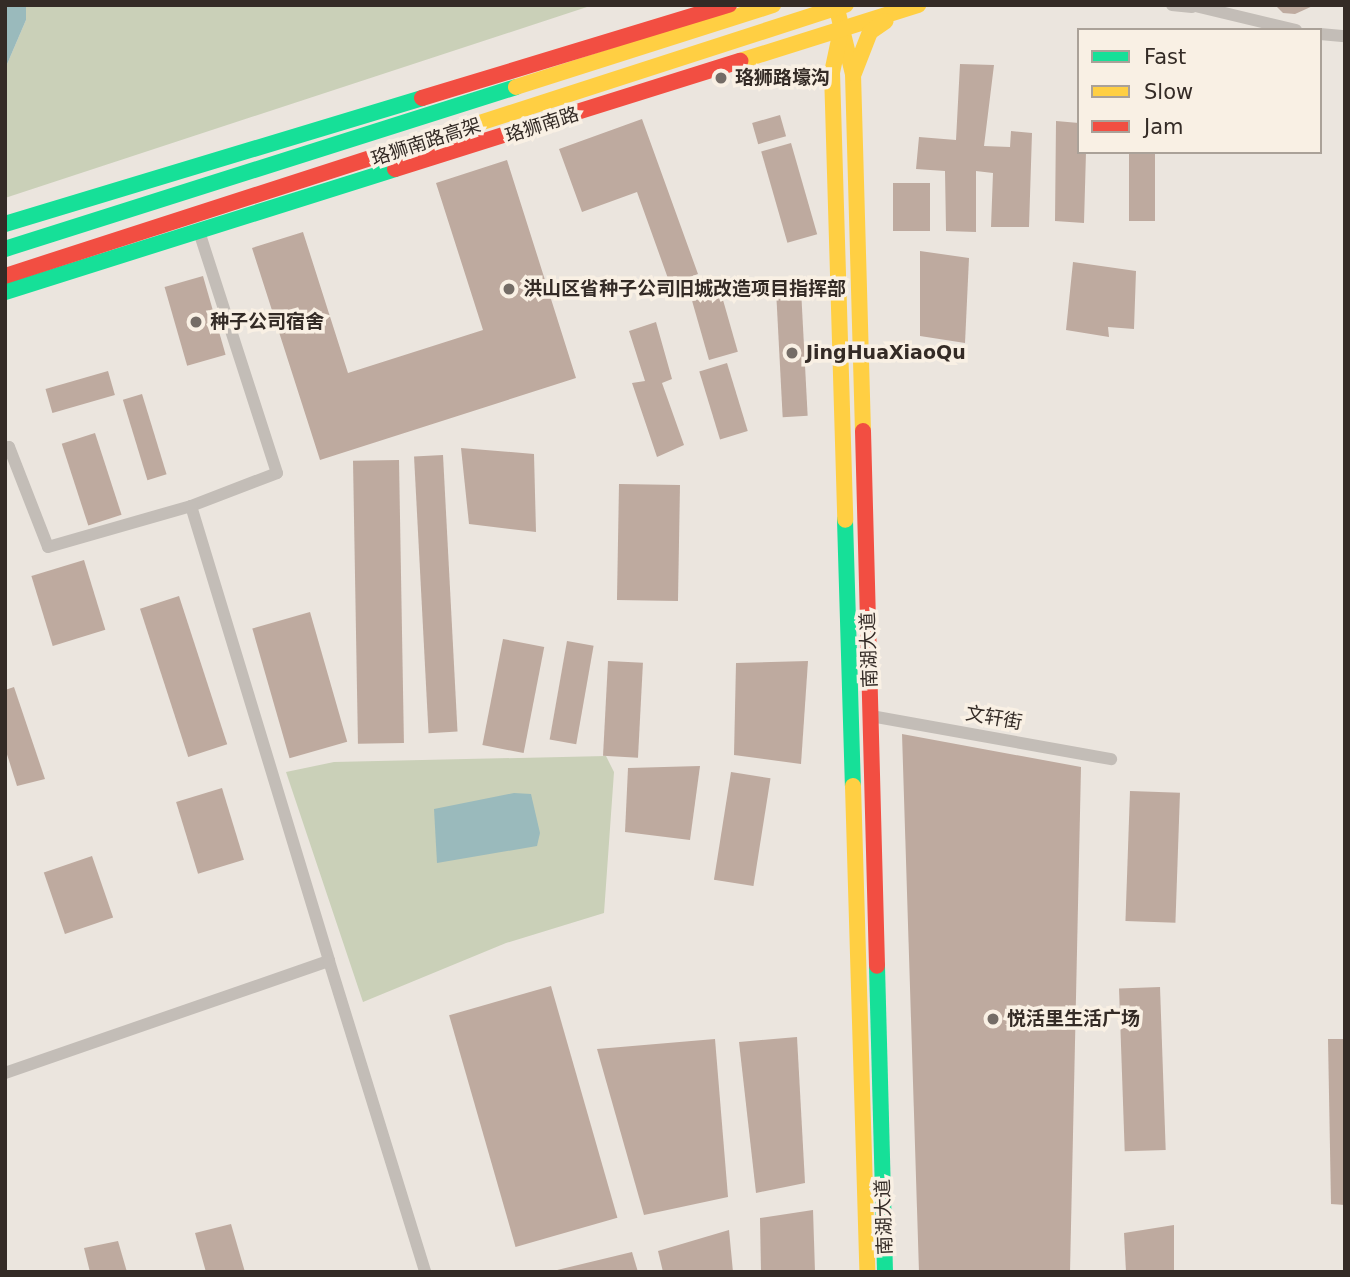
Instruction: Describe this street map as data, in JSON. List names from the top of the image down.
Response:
{
  "streets": {
    "main road": ["珞狮南路", "珞狮南路高架", "南湖大道"],
    "street": ["文轩街"]
  },
  "crossings": [
    ["珞狮南路", "南湖大道"],
    ["南湖大道", "文轩街"]
  ],
  "places": [
    "珞狮路壕沟",
    "洪山区省种子公司旧城改造项目指挥部",
    "种子公司宿舍",
    "JingHuaXiaoQu",
    "悦活里生活广场"
  ],
  "legend": ["Fast", "Slow", "Jam"]
}
